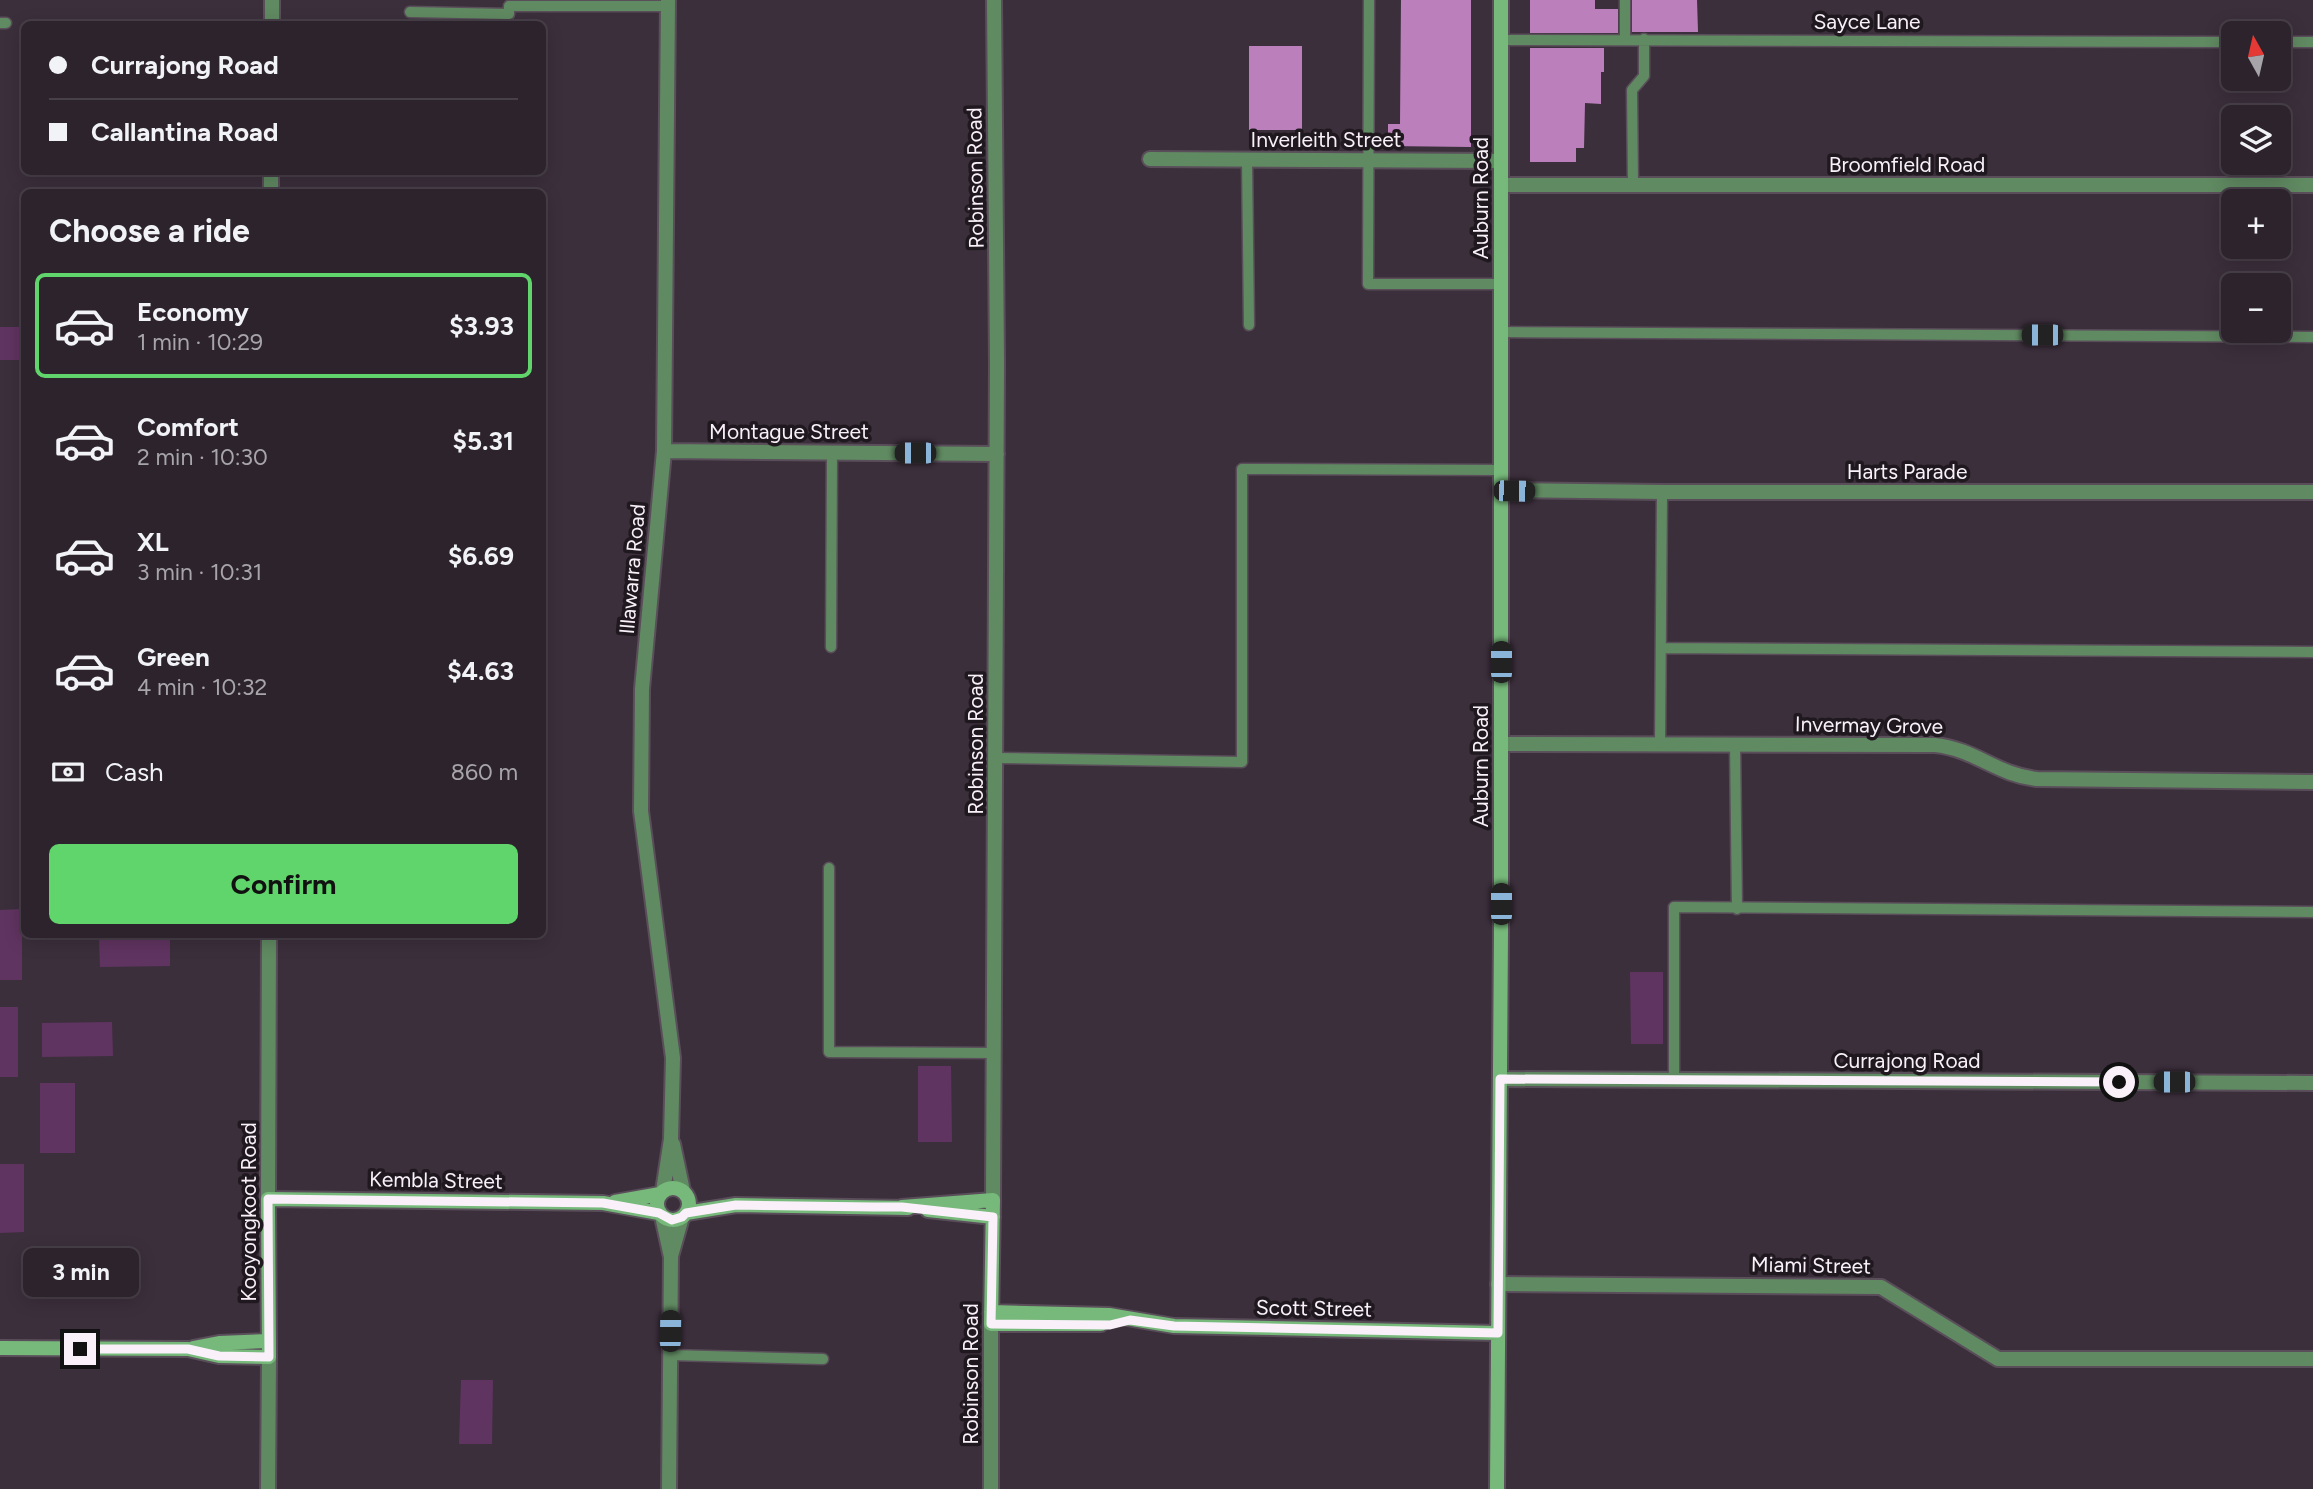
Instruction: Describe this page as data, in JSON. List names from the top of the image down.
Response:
{
  "streets": {
    "street": [
      "Inverleith Street",
      "Broomfield Road",
      "Robinson Road",
      "Auburn Road",
      "Montague Street",
      "Harts Parade",
      "Illawarra Road",
      "Invermay Grove",
      "Currajong Road",
      "Kembla Street",
      "Kooyongkoot Road",
      "Miami Street",
      "Scott Street"
    ],
    "lane": ["Sayce Lane"]
  },
  "crossings": [
    ["Sayce Lane", "Auburn Road"],
    ["Inverleith Street", "Auburn Road"],
    ["Broomfield Road", "Auburn Road"],
    ["Robinson Road", "Montague Street"],
    ["Robinson Road", "Scott Street"],
    ["Auburn Road", "Harts Parade"],
    ["Auburn Road", "Invermay Grove"],
    ["Auburn Road", "Currajong Road"],
    ["Auburn Road", "Miami Street"],
    ["Auburn Road", "Scott Street"],
    ["Montague Street", "Illawarra Road"],
    ["Illawarra Road", "Kembla Street"],
    ["Kembla Street", "Kooyongkoot Road"]
  ],
  "north": "top",
  "page": {
    "map_buttons": ["+", "−"],
    "banner": ["Currajong Road", "Callantina Road"],
    "heading": "Choose a ride",
    "list": [
      {
        "name": "Economy",
        "note": "1 min · 10:29",
        "value": "$3.93"
      },
      {
        "name": "Comfort",
        "note": "2 min · 10:30",
        "value": "$5.31"
      },
      {
        "name": "XL",
        "note": "3 min · 10:31",
        "value": "$6.69"
      },
      {
        "name": "Green",
        "note": "4 min · 10:32",
        "value": "$4.63"
      }
    ],
    "pay": ["Cash", "860 m"],
    "buttons": "Confirm",
    "bubble": "3 min"
  }
}
